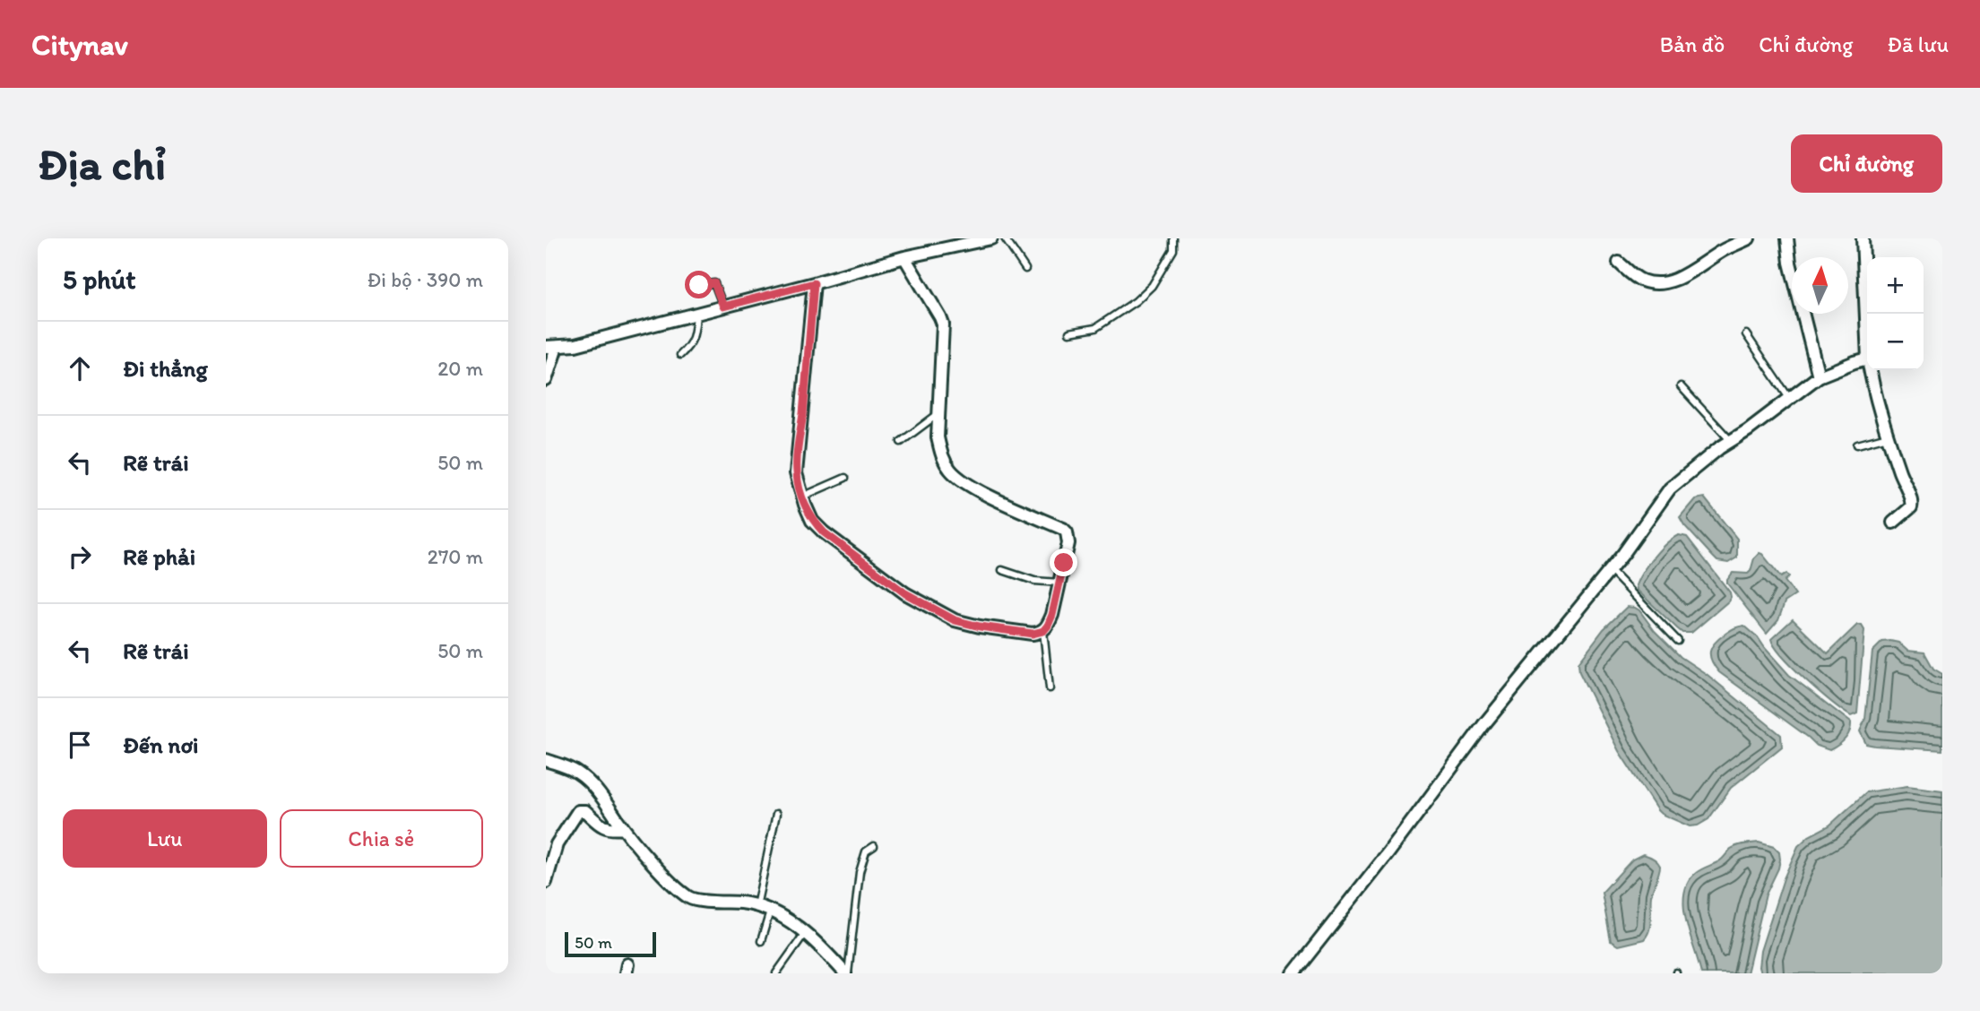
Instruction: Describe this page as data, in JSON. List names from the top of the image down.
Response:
{
  "scale_bar": "50 m",
  "north": "top",
  "page": {
    "header": "Citynav",
    "nav": ["Bản đồ", "Chỉ đường", "Đã lưu"],
    "buttons": [
      "Chỉ đường",
      ["Lưu", "Chia sẻ"]
    ],
    "title": "Địa chỉ",
    "heading": ["5 phút", "Đi bộ · 390 m"],
    "map_buttons": ["+", "−"],
    "list": [
      ["Đi thẳng", "20 m"],
      ["Rẽ trái", "50 m"],
      ["Rẽ phải", "270 m"],
      ["Rẽ trái", "50 m"],
      "Đến nơi"
    ],
    "scale": "50 m"
  }
}
